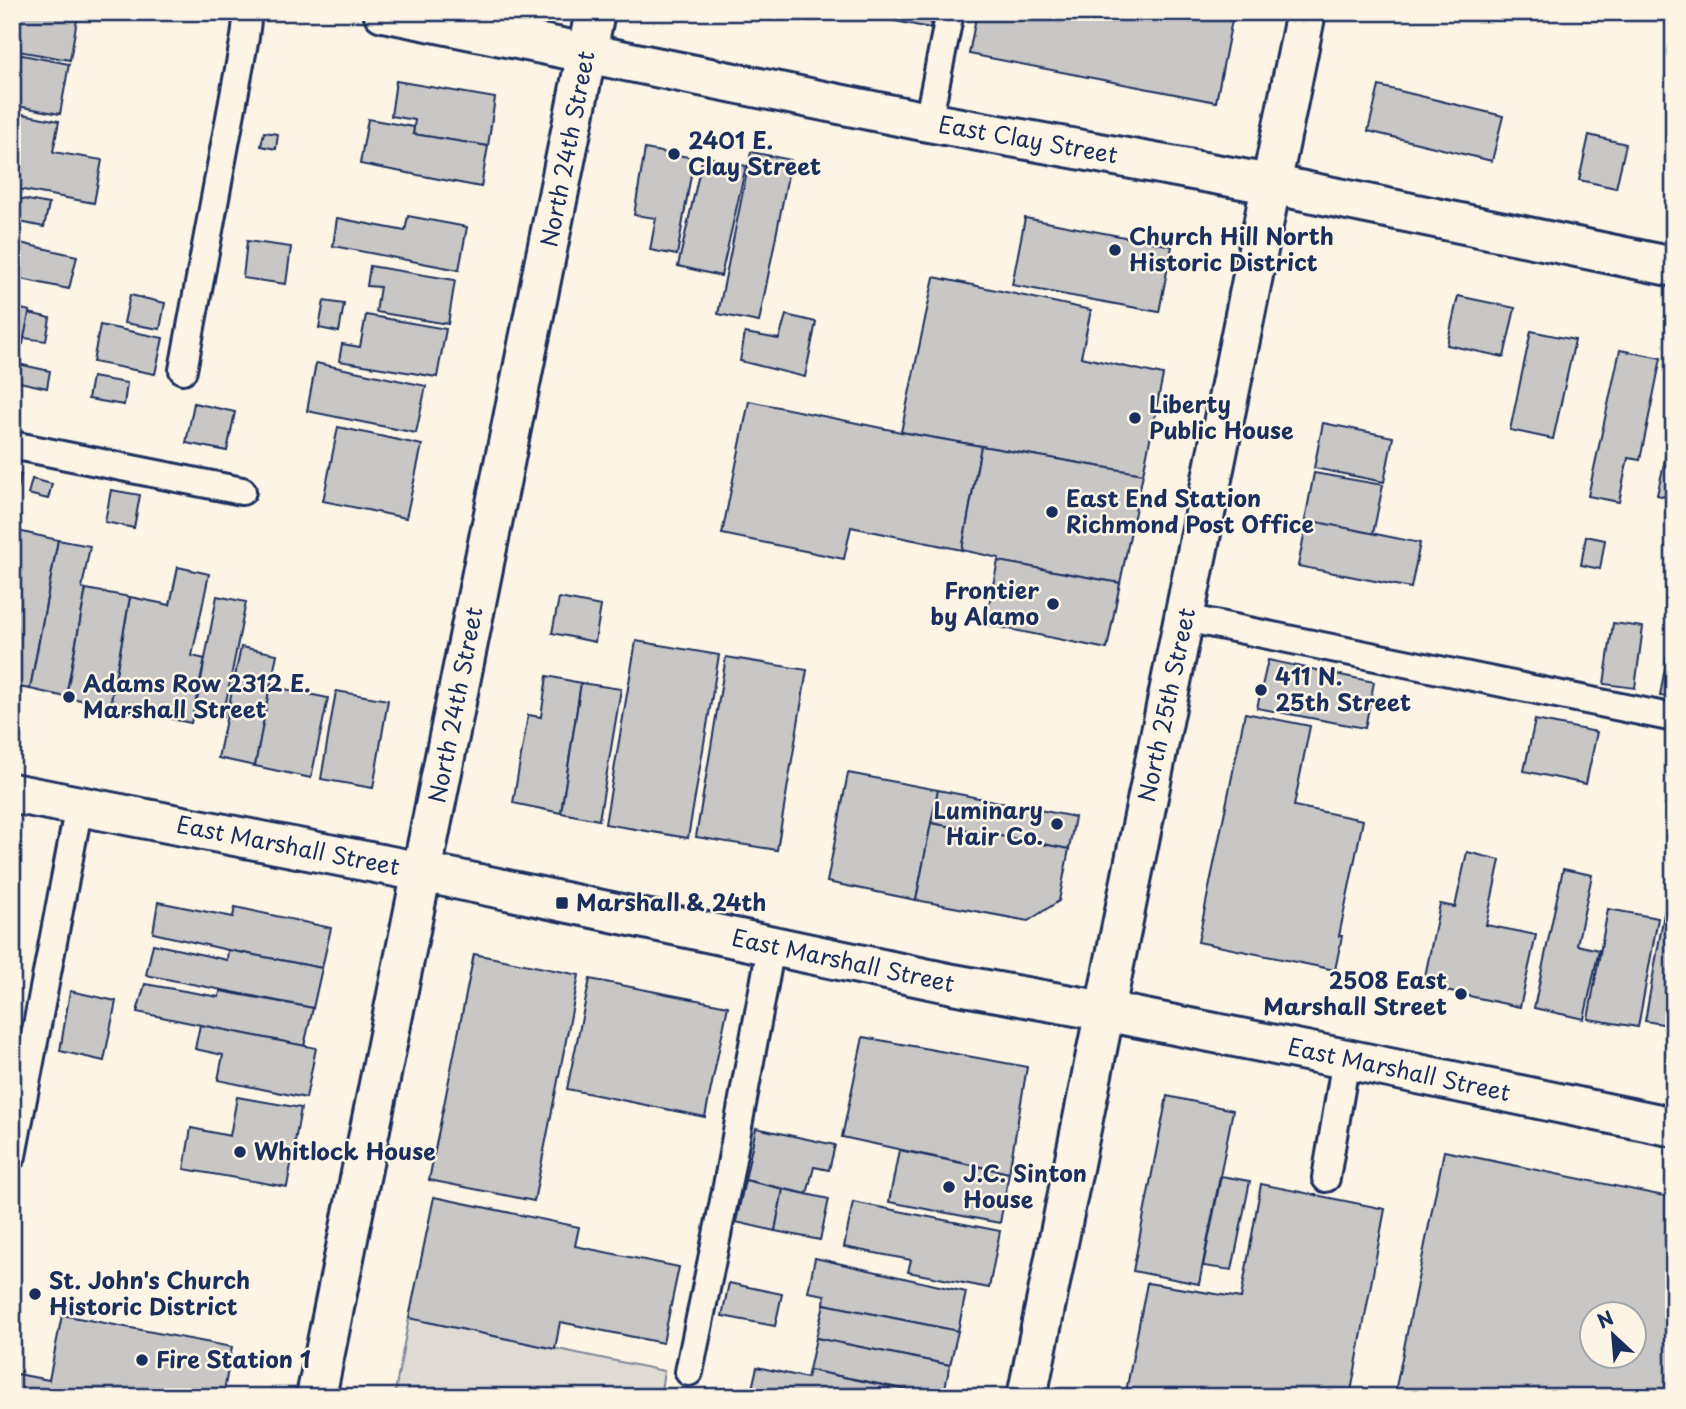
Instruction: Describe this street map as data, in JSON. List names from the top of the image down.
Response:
{
  "streets": {
    "street": [
      "East Clay Street",
      "North 24th Street",
      "North 25th Street",
      "East Marshall Street"
    ]
  },
  "crossings": [
    ["East Clay Street", "North 24th Street"],
    ["East Clay Street", "North 25th Street"],
    ["North 24th Street", "East Marshall Street"],
    ["North 25th Street", "East Marshall Street"]
  ],
  "places": {
    "other": [
      "2401 E. Clay Street",
      "Church Hill North Historic District",
      "Liberty Public House",
      "East End Station Richmond Post Office",
      "Frontier by Alamo",
      "411 N. 25th Street",
      "Adams Row 2312 E. Marshall Street",
      "Luminary Hair Co.",
      "2508 East Marshall Street",
      "Whitlock House",
      "J.C. Sinton House",
      "St. John's Church Historic District",
      "Fire Station 1"
    ],
    "transit": ["Marshall & 24th"]
  },
  "north": "top left"
}
